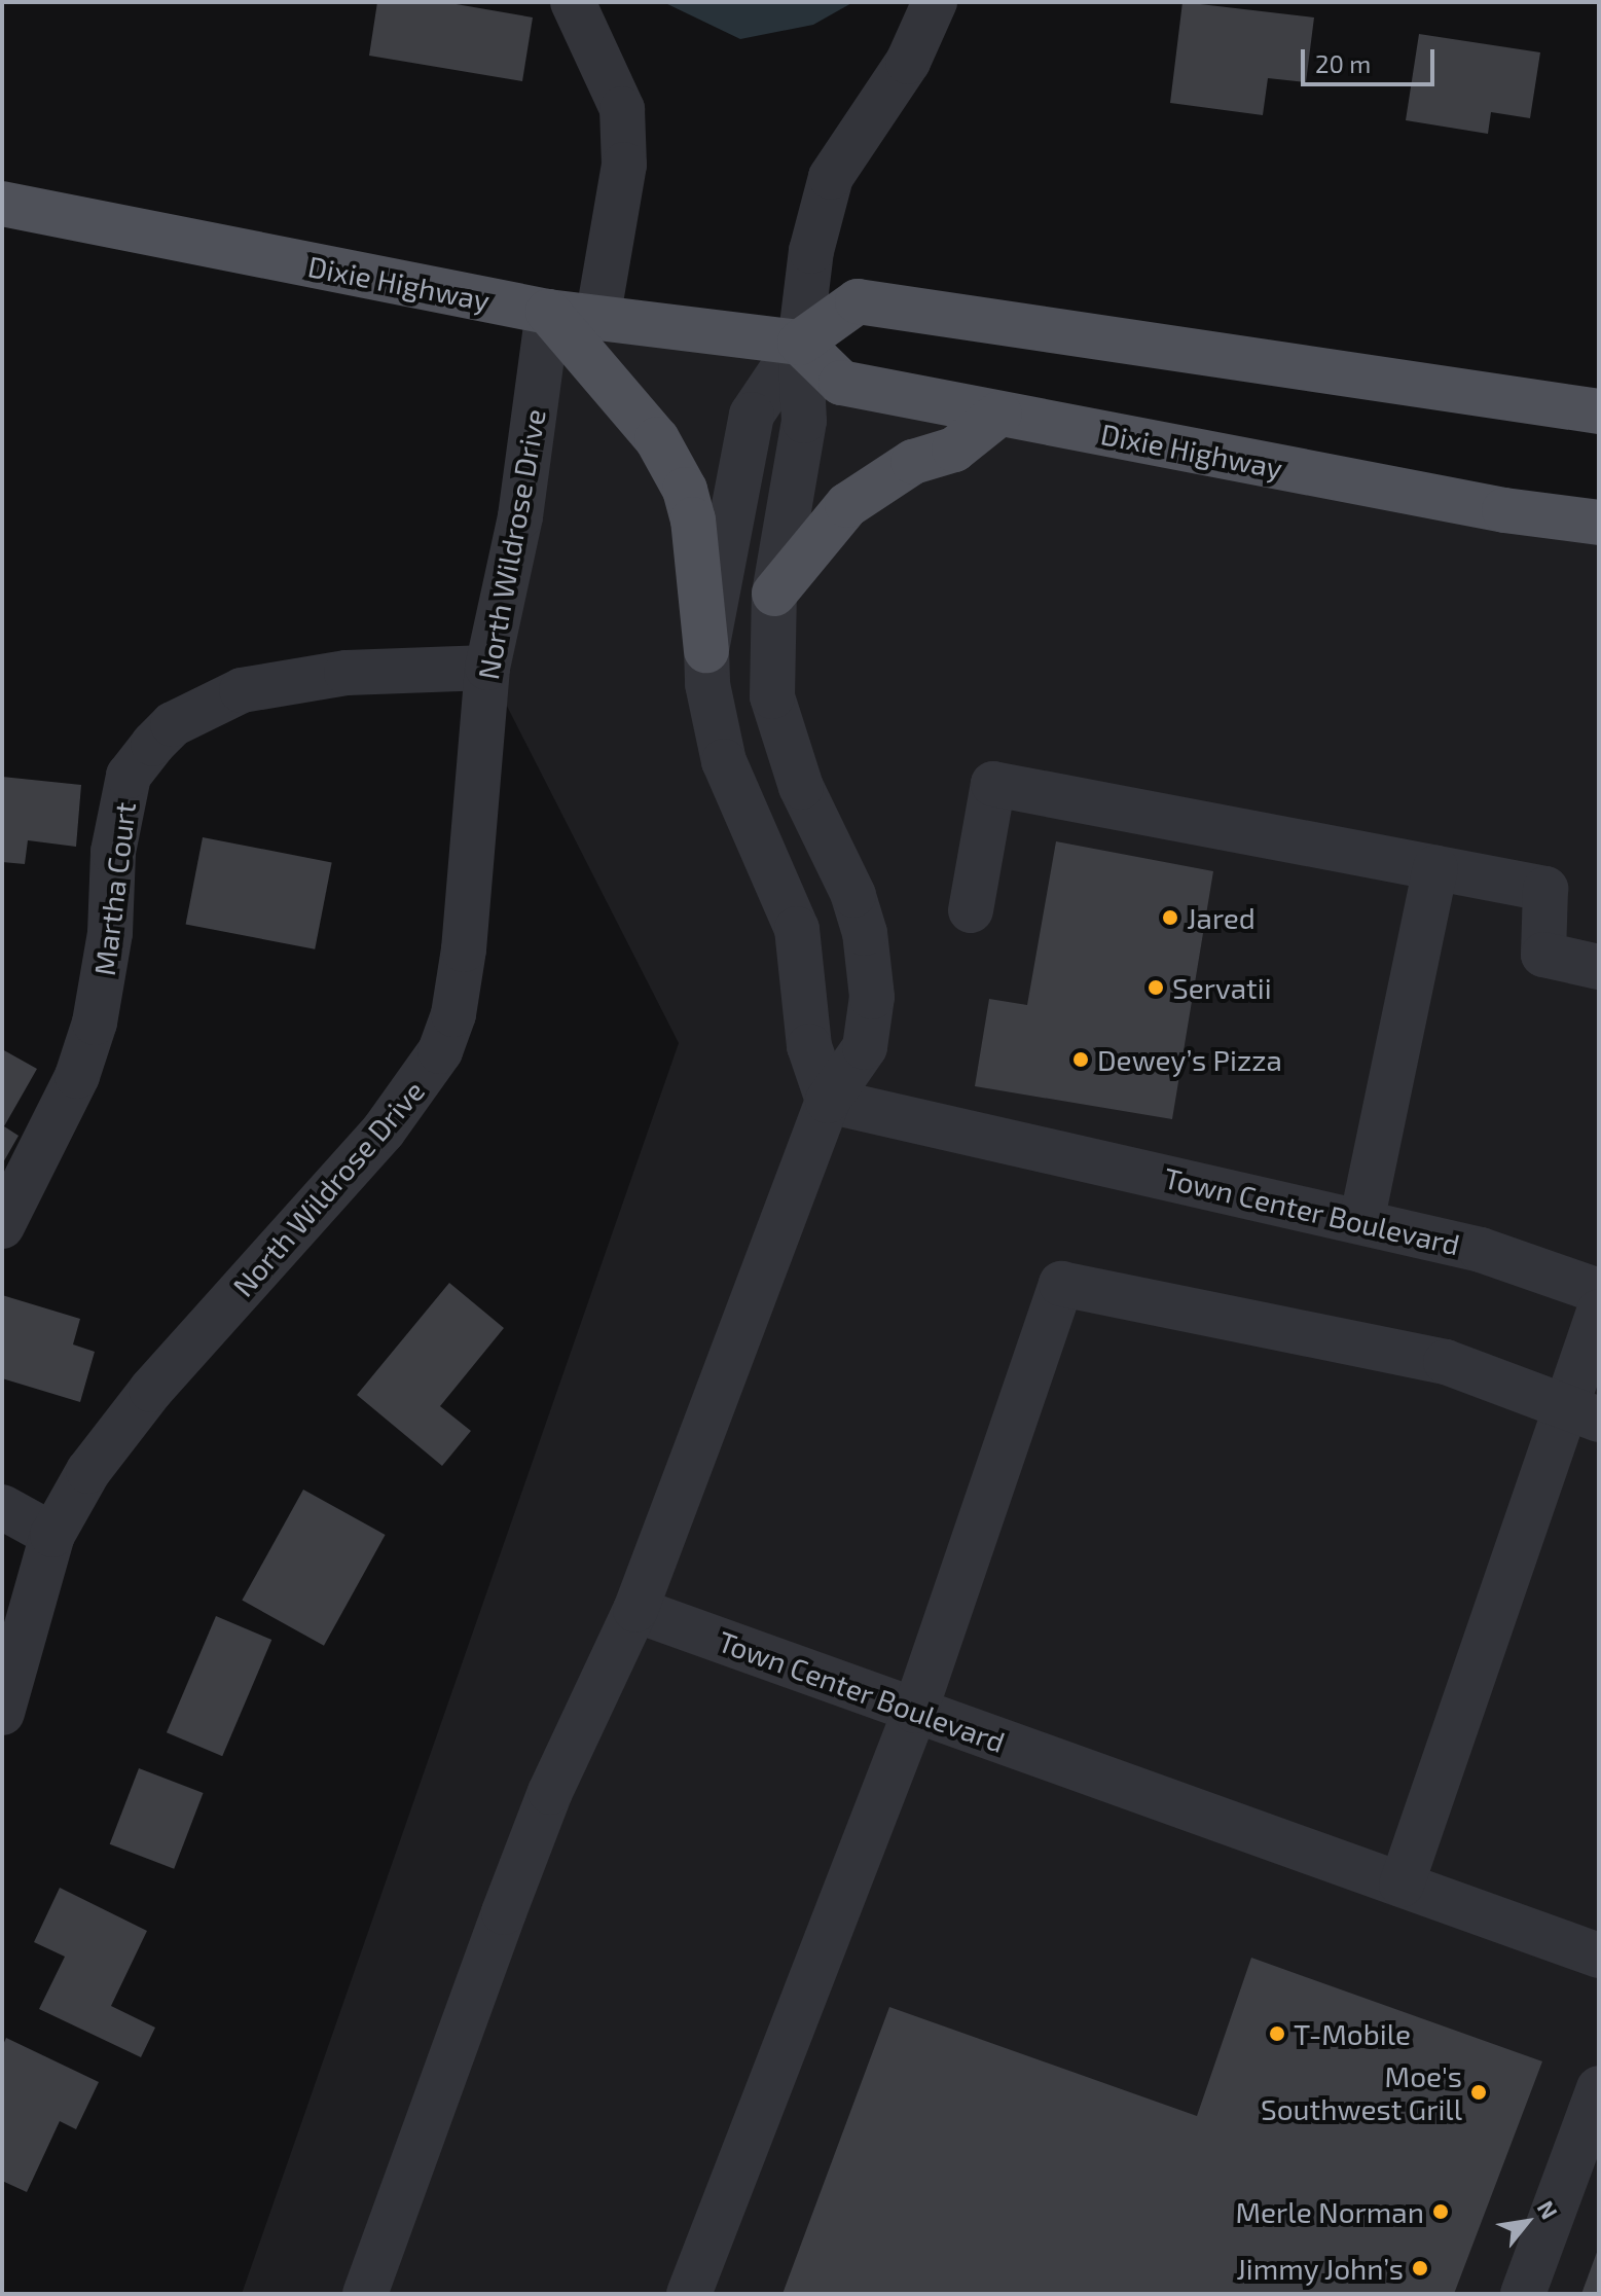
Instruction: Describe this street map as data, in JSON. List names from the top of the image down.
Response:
{
  "streets": {
    "main road": ["Dixie Highway"],
    "street": ["North Wildrose Drive", "Martha Court", "Town Center Boulevard"]
  },
  "crossings": [
    ["Dixie Highway", "North Wildrose Drive"],
    ["North Wildrose Drive", "Martha Court"]
  ],
  "places": [
    "Jared",
    "Servatii",
    "Dewey’s Pizza",
    "T-Mobile",
    "Moe's Southwest Grill",
    "Merle Norman",
    "Jimmy John’s"
  ],
  "scale_bar": "20 m",
  "north": "top right"
}
